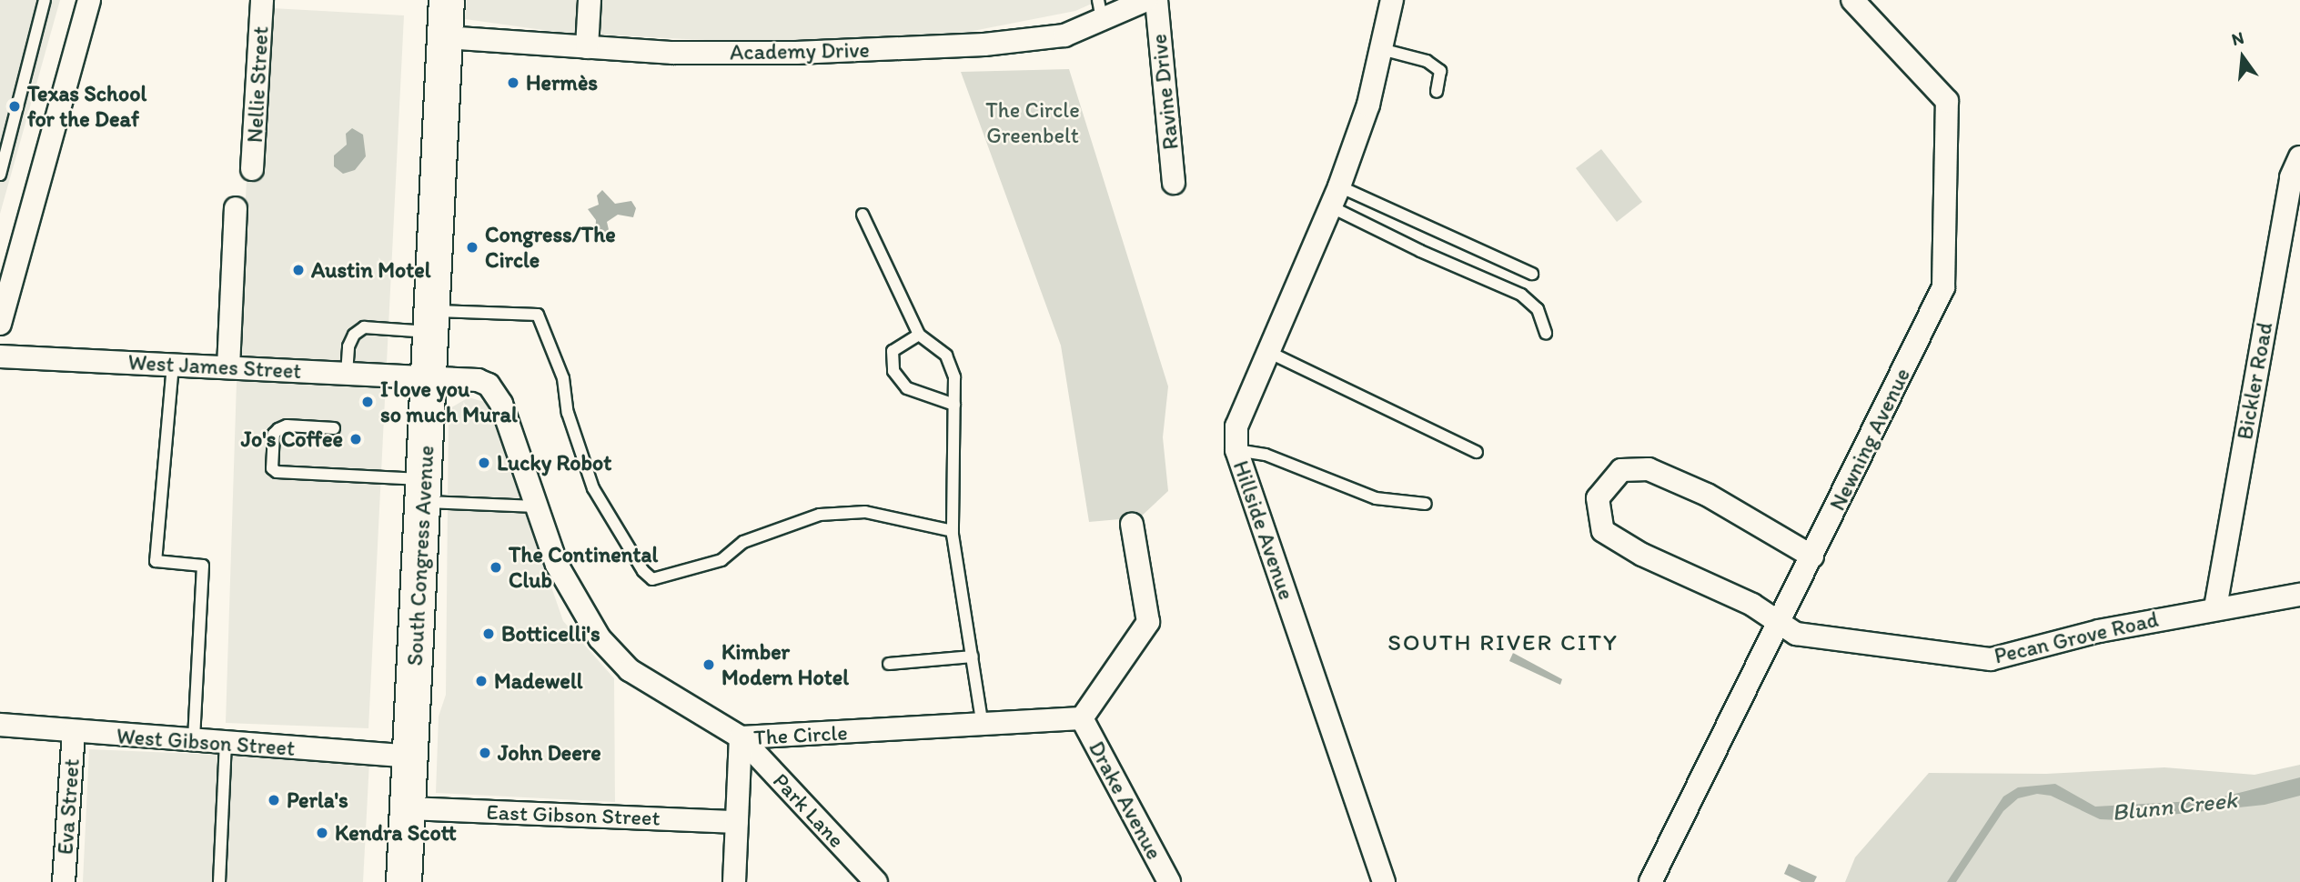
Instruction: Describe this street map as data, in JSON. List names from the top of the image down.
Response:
{
  "streets": {
    "main road": ["South Congress Avenue"],
    "street": [
      "Academy Drive",
      "Nellie Street",
      "Ravine Drive",
      "West James Street",
      "Bickler Road",
      "Newning Avenue",
      "Hillside Avenue",
      "Pecan Grove Road",
      "The Circle",
      "West Gibson Street",
      "Drake Avenue",
      "Eva Street",
      "Park Lane",
      "East Gibson Street"
    ]
  },
  "crossings": [
    ["Academy Drive", "South Congress Avenue"],
    ["West James Street", "South Congress Avenue"],
    ["West James Street", "The Circle"],
    ["Bickler Road", "Pecan Grove Road"],
    ["Newning Avenue", "Pecan Grove Road"],
    ["South Congress Avenue", "The Circle"],
    ["South Congress Avenue", "West Gibson Street"],
    ["South Congress Avenue", "East Gibson Street"],
    ["The Circle", "Drake Avenue"],
    ["The Circle", "Park Lane"],
    ["West Gibson Street", "Eva Street"]
  ],
  "districts": ["SOUTH RIVER CITY"],
  "water": ["Blunn Creek"],
  "parks": ["The Circle Greenbelt"],
  "places": [
    "Hermès",
    "Texas School for the Deaf",
    "Congress/The Circle",
    "Austin Motel",
    "I love you so much Mural",
    "Jo's Coffee",
    "Lucky Robot",
    "The Continental Club",
    "Botticelli's",
    "Kimber Modern Hotel",
    "Madewell",
    "John Deere",
    "Perla's",
    "Kendra Scott"
  ],
  "north": "top"
}
